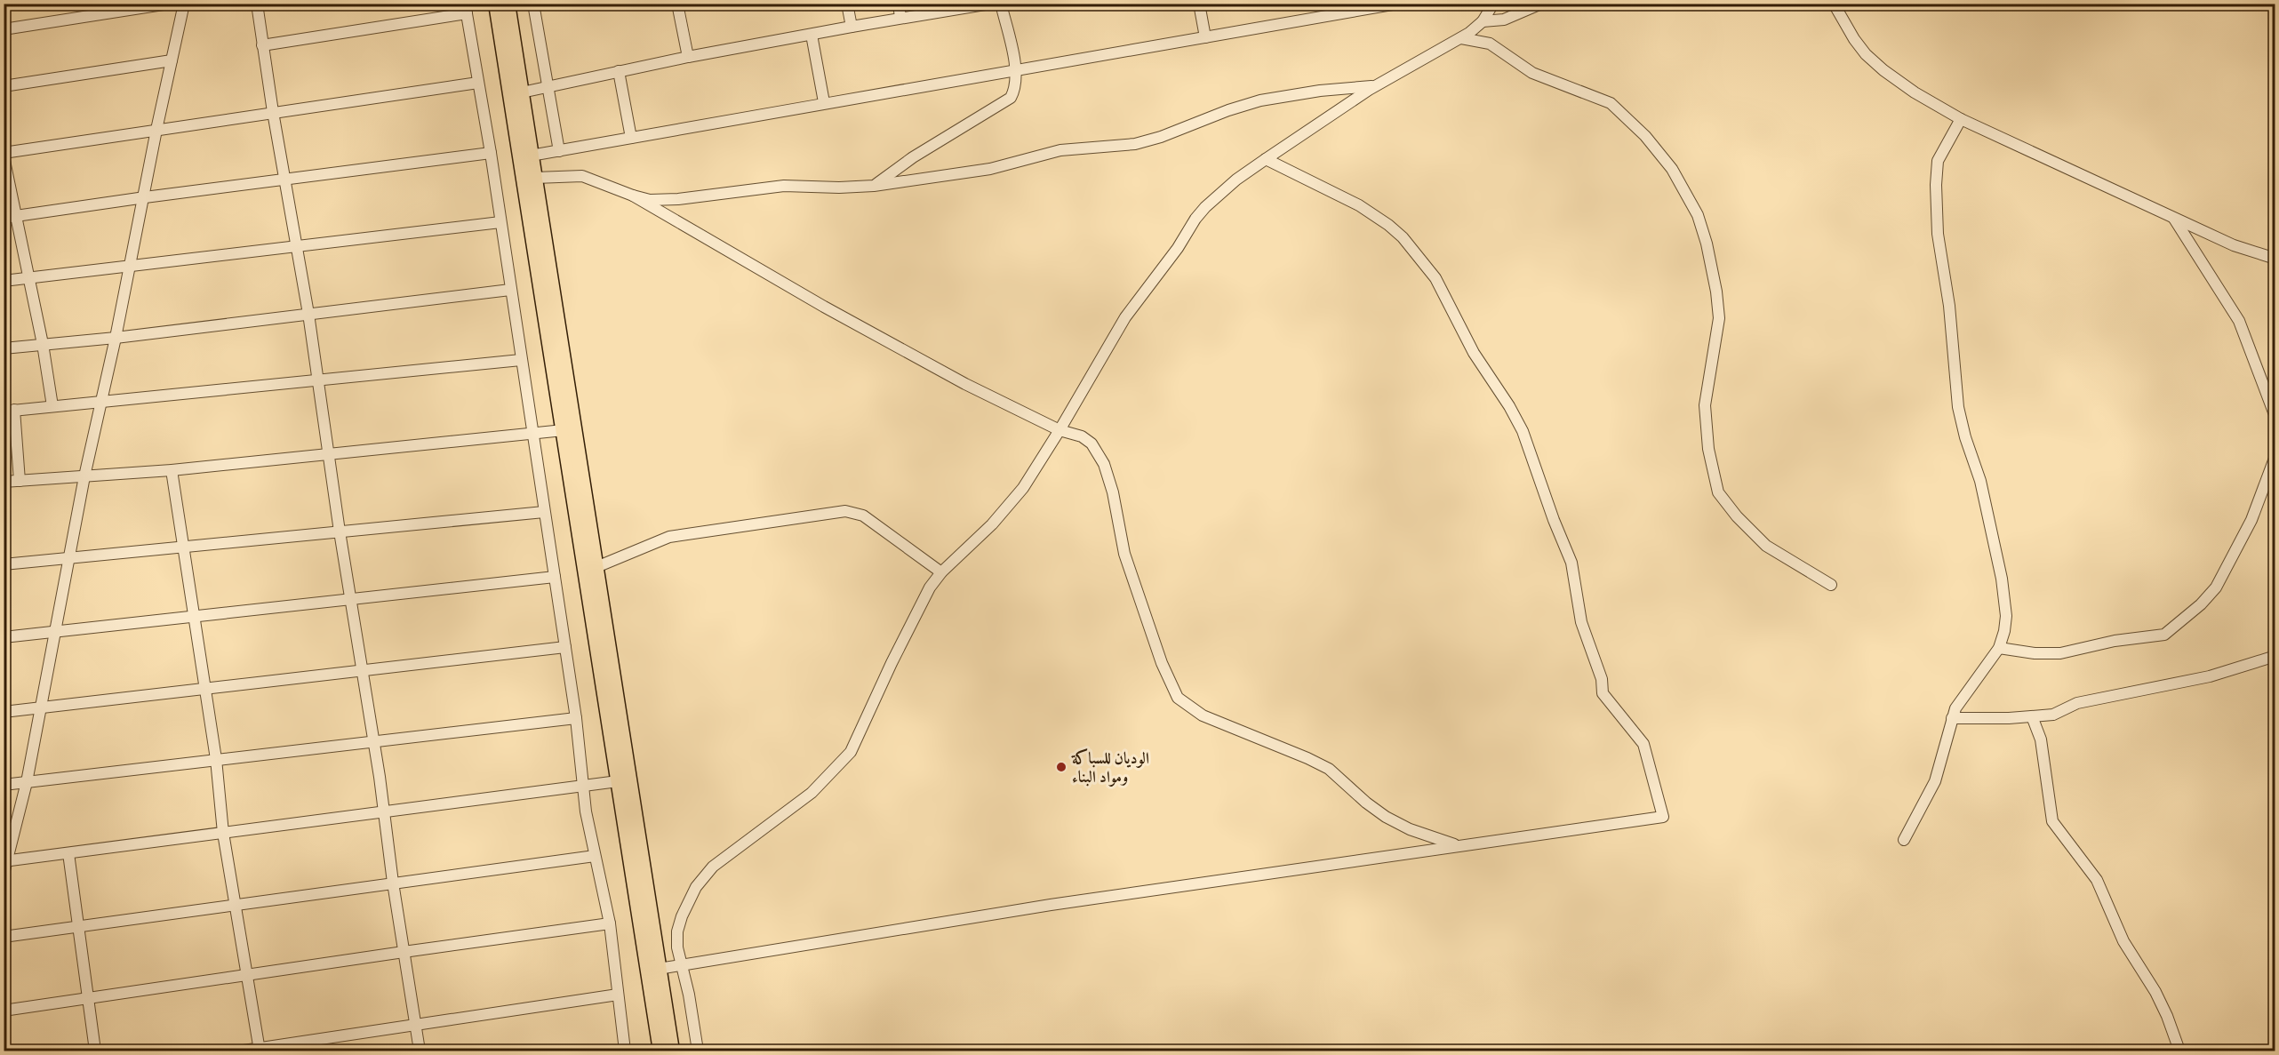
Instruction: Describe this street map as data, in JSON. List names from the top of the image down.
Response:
{
  "places": ["الوديان للسباكة ومواد البناء"]
}
